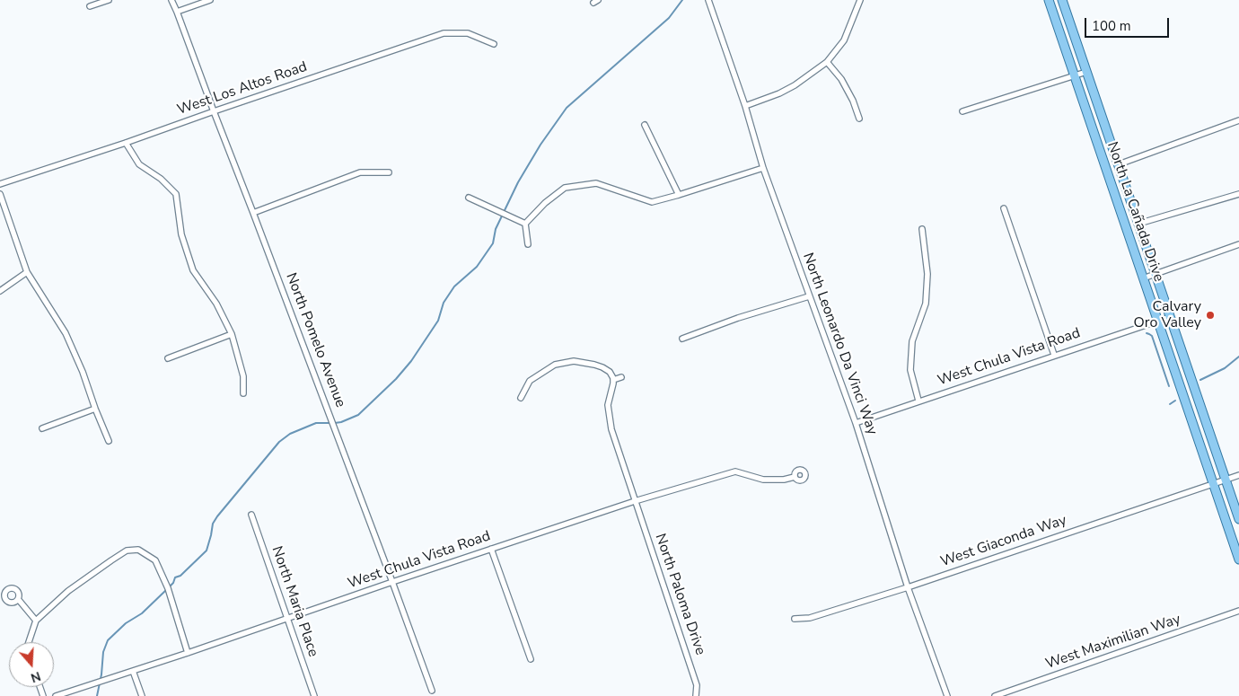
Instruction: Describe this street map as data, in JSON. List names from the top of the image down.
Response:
{
  "streets": {
    "main road": ["North La Cañada Drive"],
    "street": [
      "West Los Altos Road",
      "North Pomelo Avenue",
      "North Leonardo Da Vinci Way",
      "West Chula Vista Road",
      "West Giaconda Way",
      "North Paloma Drive",
      "North Maria Place",
      "West Maximilian Way"
    ]
  },
  "crossings": [
    ["West Los Altos Road", "North Pomelo Avenue"],
    ["North La Cañada Drive", "West Chula Vista Road"],
    ["North La Cañada Drive", "West Giaconda Way"],
    ["North Pomelo Avenue", "West Chula Vista Road"],
    ["North Leonardo Da Vinci Way", "West Chula Vista Road"],
    ["North Leonardo Da Vinci Way", "West Giaconda Way"],
    ["West Chula Vista Road", "North Paloma Drive"],
    ["West Chula Vista Road", "North Maria Place"]
  ],
  "places": ["Calvary Oro Valley"],
  "scale_bar": "100 m",
  "north": "bottom"
}
